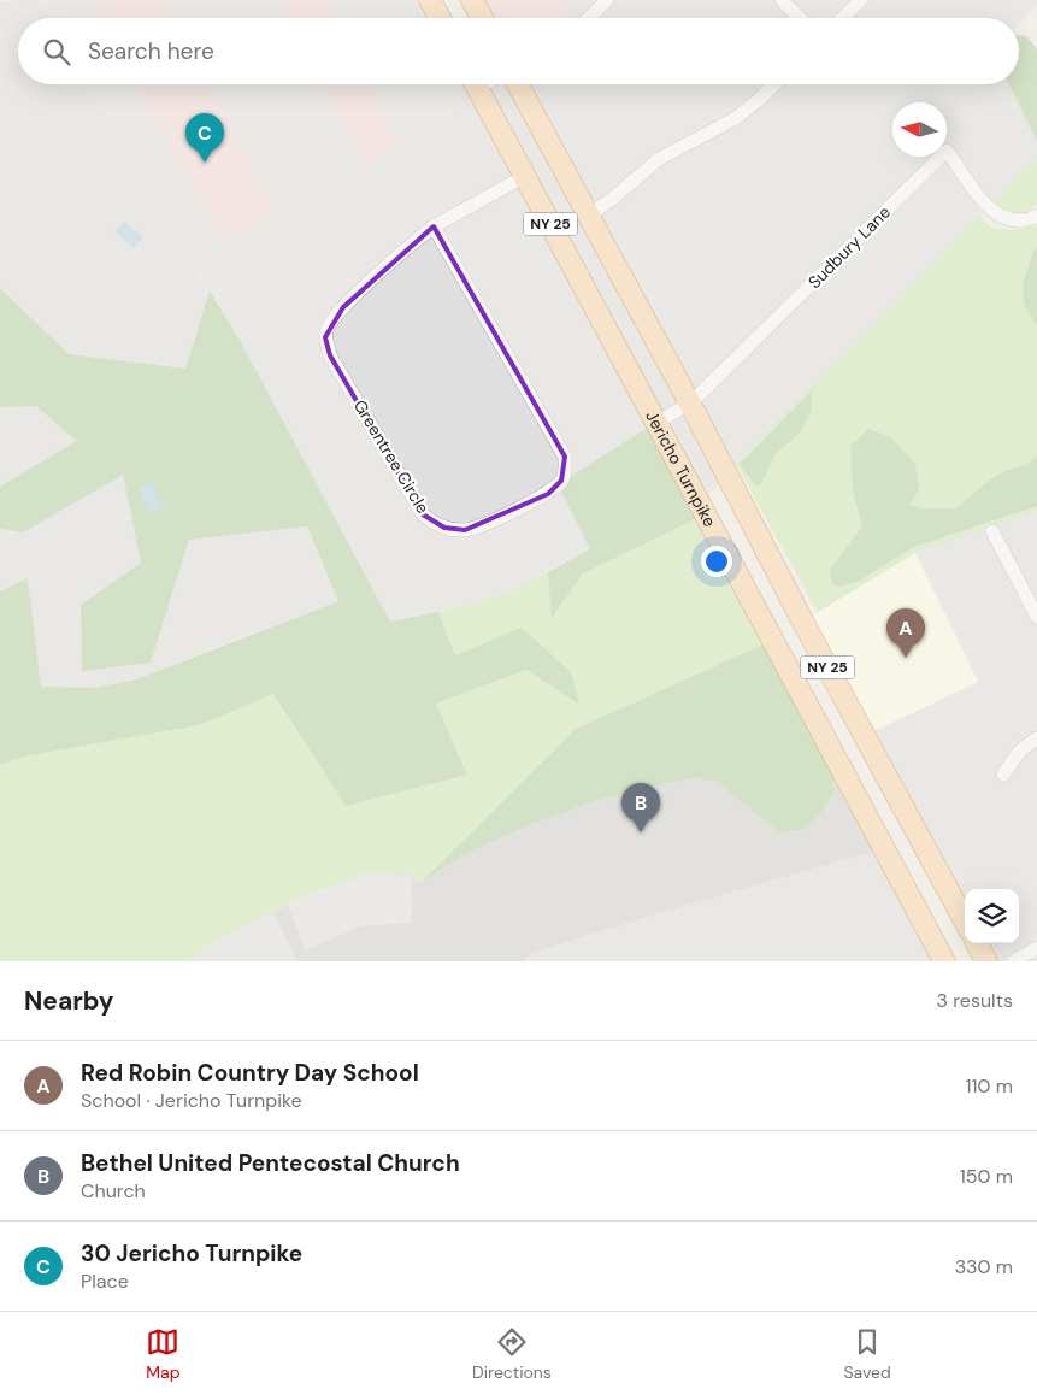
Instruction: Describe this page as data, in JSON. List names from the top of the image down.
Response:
{
  "streets": {
    "main road": ["NY 25", "Jericho Turnpike"],
    "street": ["Sudbury Lane", "Greentree Circle"]
  },
  "crossings": [
    ["NY 25", "Sudbury Lane"],
    ["Sudbury Lane", "Jericho Turnpike"],
    ["Greentree Circle", "Jericho Turnpike"]
  ],
  "north": "left",
  "page": {
    "search": "Search here",
    "pins": ["C", "A", "B"],
    "heading": ["Nearby", "3 results"],
    "list": [
      {
        "mark": "A",
        "name": "Red Robin Country Day School",
        "note": "School · Jericho Turnpike",
        "value": "110 m"
      },
      {
        "mark": "B",
        "name": "Bethel United Pentecostal Church",
        "note": "Church",
        "value": "150 m"
      },
      {
        "mark": "C",
        "name": "30 Jericho Turnpike",
        "note": "Place",
        "value": "330 m"
      }
    ],
    "nav": ["Map", "Directions", "Saved"]
  }
}
